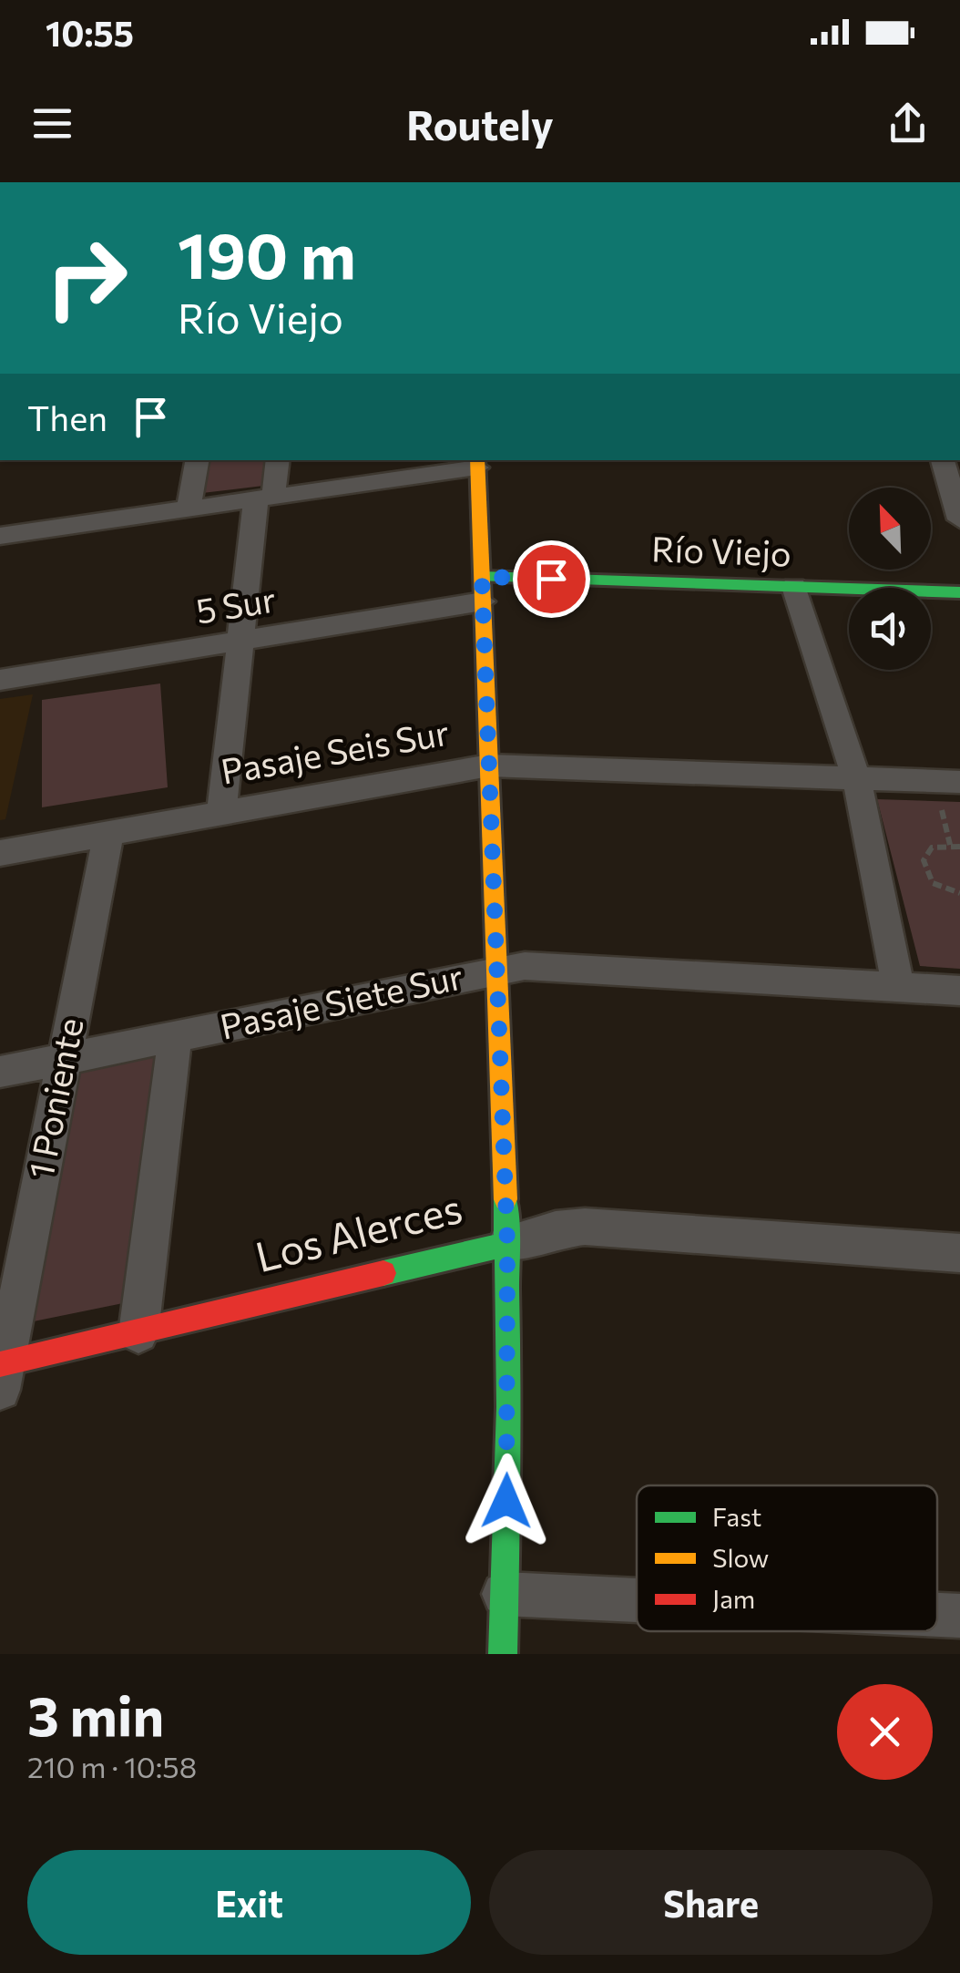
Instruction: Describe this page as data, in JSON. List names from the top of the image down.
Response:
{
  "streets": {
    "street": [
      "Río Viejo",
      "5 Sur",
      "Pasaje Seis Sur",
      "Pasaje Siete Sur",
      "1 Poniente",
      "Los Alerces"
    ]
  },
  "crossings": [
    ["Río Viejo", "5 Sur"],
    ["Pasaje Seis Sur", "1 Poniente"],
    ["Pasaje Siete Sur", "1 Poniente"],
    ["1 Poniente", "Los Alerces"]
  ],
  "legend": ["Fast", "Slow", "Jam"],
  "north": "top left",
  "page": {
    "status": "10:55",
    "header": "Routely",
    "turn": ["190 m", "Río Viejo"],
    "then": "Then",
    "heading": ["3 min", "210 m · 10:58"],
    "buttons": ["Exit", "Share"]
  }
}
